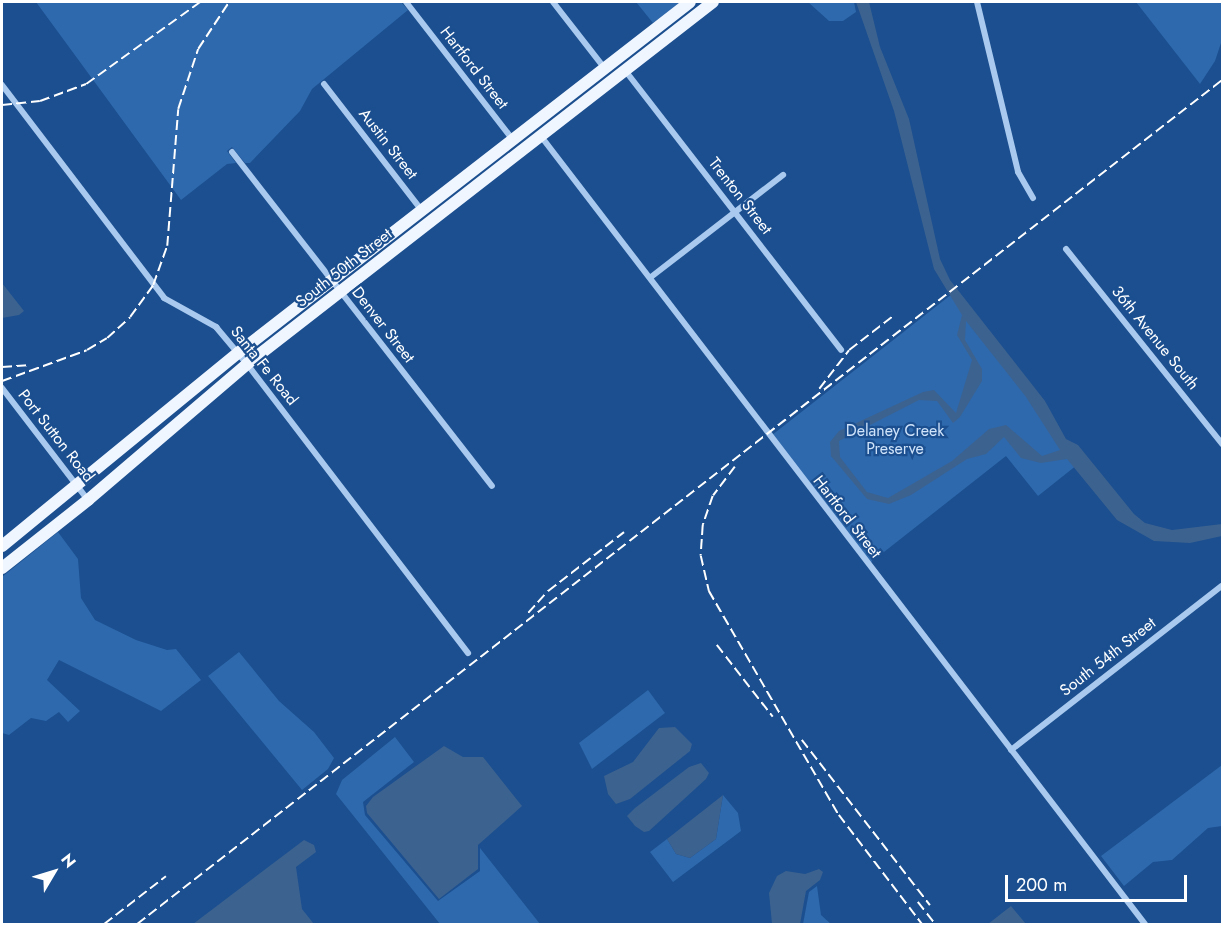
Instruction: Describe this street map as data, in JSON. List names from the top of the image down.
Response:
{
  "streets": {
    "main road": ["South 50th Street"],
    "street": [
      "Hartford Street",
      "Austin Street",
      "Trenton Street",
      "Denver Street",
      "36th Avenue South",
      "Santa Fe Road",
      "Port Sutton Road",
      "South 54th Street"
    ]
  },
  "crossings": [
    ["Hartford Street", "South 50th Street"],
    ["Hartford Street", "South 54th Street"],
    ["Austin Street", "South 50th Street"],
    ["Trenton Street", "South 50th Street"],
    ["South 50th Street", "Denver Street"],
    ["South 50th Street", "Santa Fe Road"],
    ["South 50th Street", "Port Sutton Road"]
  ],
  "parks": ["Delaney Creek Preserve"],
  "scale_bar": "200 m",
  "north": "top right"
}
